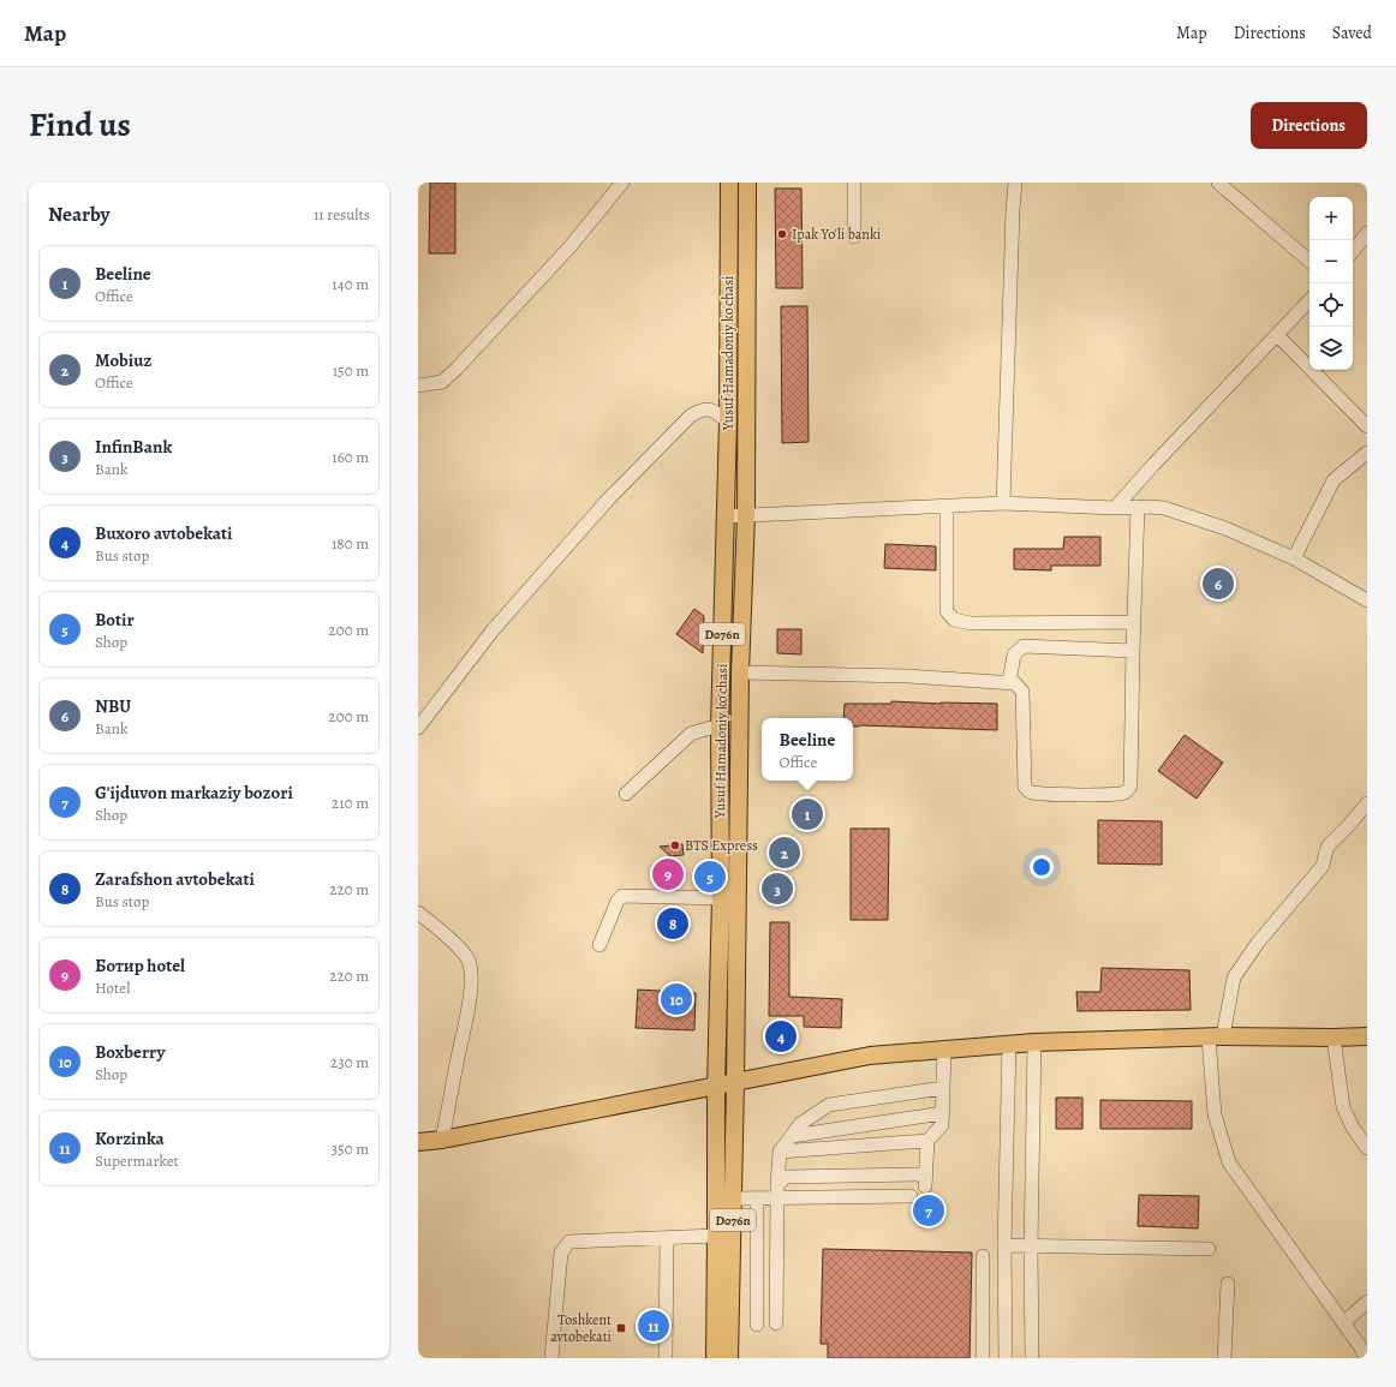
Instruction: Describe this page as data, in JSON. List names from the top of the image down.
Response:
{
  "streets": {
    "main road": ["Yusuf Hamadoniy ko'chasi", "D076n"]
  },
  "places": {
    "other": ["Ipak Yo'li banki", "BTS Express"],
    "transit": ["Toshkent avtobekati"]
  },
  "page": {
    "header": "Map",
    "nav": ["Map", "Directions", "Saved"],
    "title": "Find us",
    "buttons": "Directions",
    "heading": ["Nearby", "11 results"],
    "map_buttons": ["+", "−"],
    "list": [
      {
        "mark": "1",
        "name": "Beeline",
        "note": "Office",
        "value": "140 m"
      },
      {
        "mark": "2",
        "name": "Mobiuz",
        "note": "Office",
        "value": "150 m"
      },
      {
        "mark": "3",
        "name": "InfinBank",
        "note": "Bank",
        "value": "160 m"
      },
      {
        "mark": "4",
        "name": "Buxoro avtobekati",
        "note": "Bus stop",
        "value": "180 m"
      },
      {
        "mark": "5",
        "name": "Botir",
        "note": "Shop",
        "value": "200 m"
      },
      {
        "mark": "6",
        "name": "NBU",
        "note": "Bank",
        "value": "200 m"
      },
      {
        "mark": "7",
        "name": "G'ijduvon markaziy bozori",
        "note": "Shop",
        "value": "210 m"
      },
      {
        "mark": "8",
        "name": "Zarafshon avtobekati",
        "note": "Bus stop",
        "value": "220 m"
      },
      {
        "mark": "9",
        "name": "Ботир hotel",
        "note": "Hotel",
        "value": "220 m"
      },
      {
        "mark": "10",
        "name": "Boxberry",
        "note": "Shop",
        "value": "230 m"
      },
      {
        "mark": "11",
        "name": "Korzinka",
        "note": "Supermarket",
        "value": "350 m"
      }
    ],
    "pins": [
      "6",
      "1",
      "2",
      "9",
      "5",
      "3",
      "8",
      "10",
      "4",
      "7",
      "11"
    ],
    "popup": ["Beeline", "Office"]
  }
}
